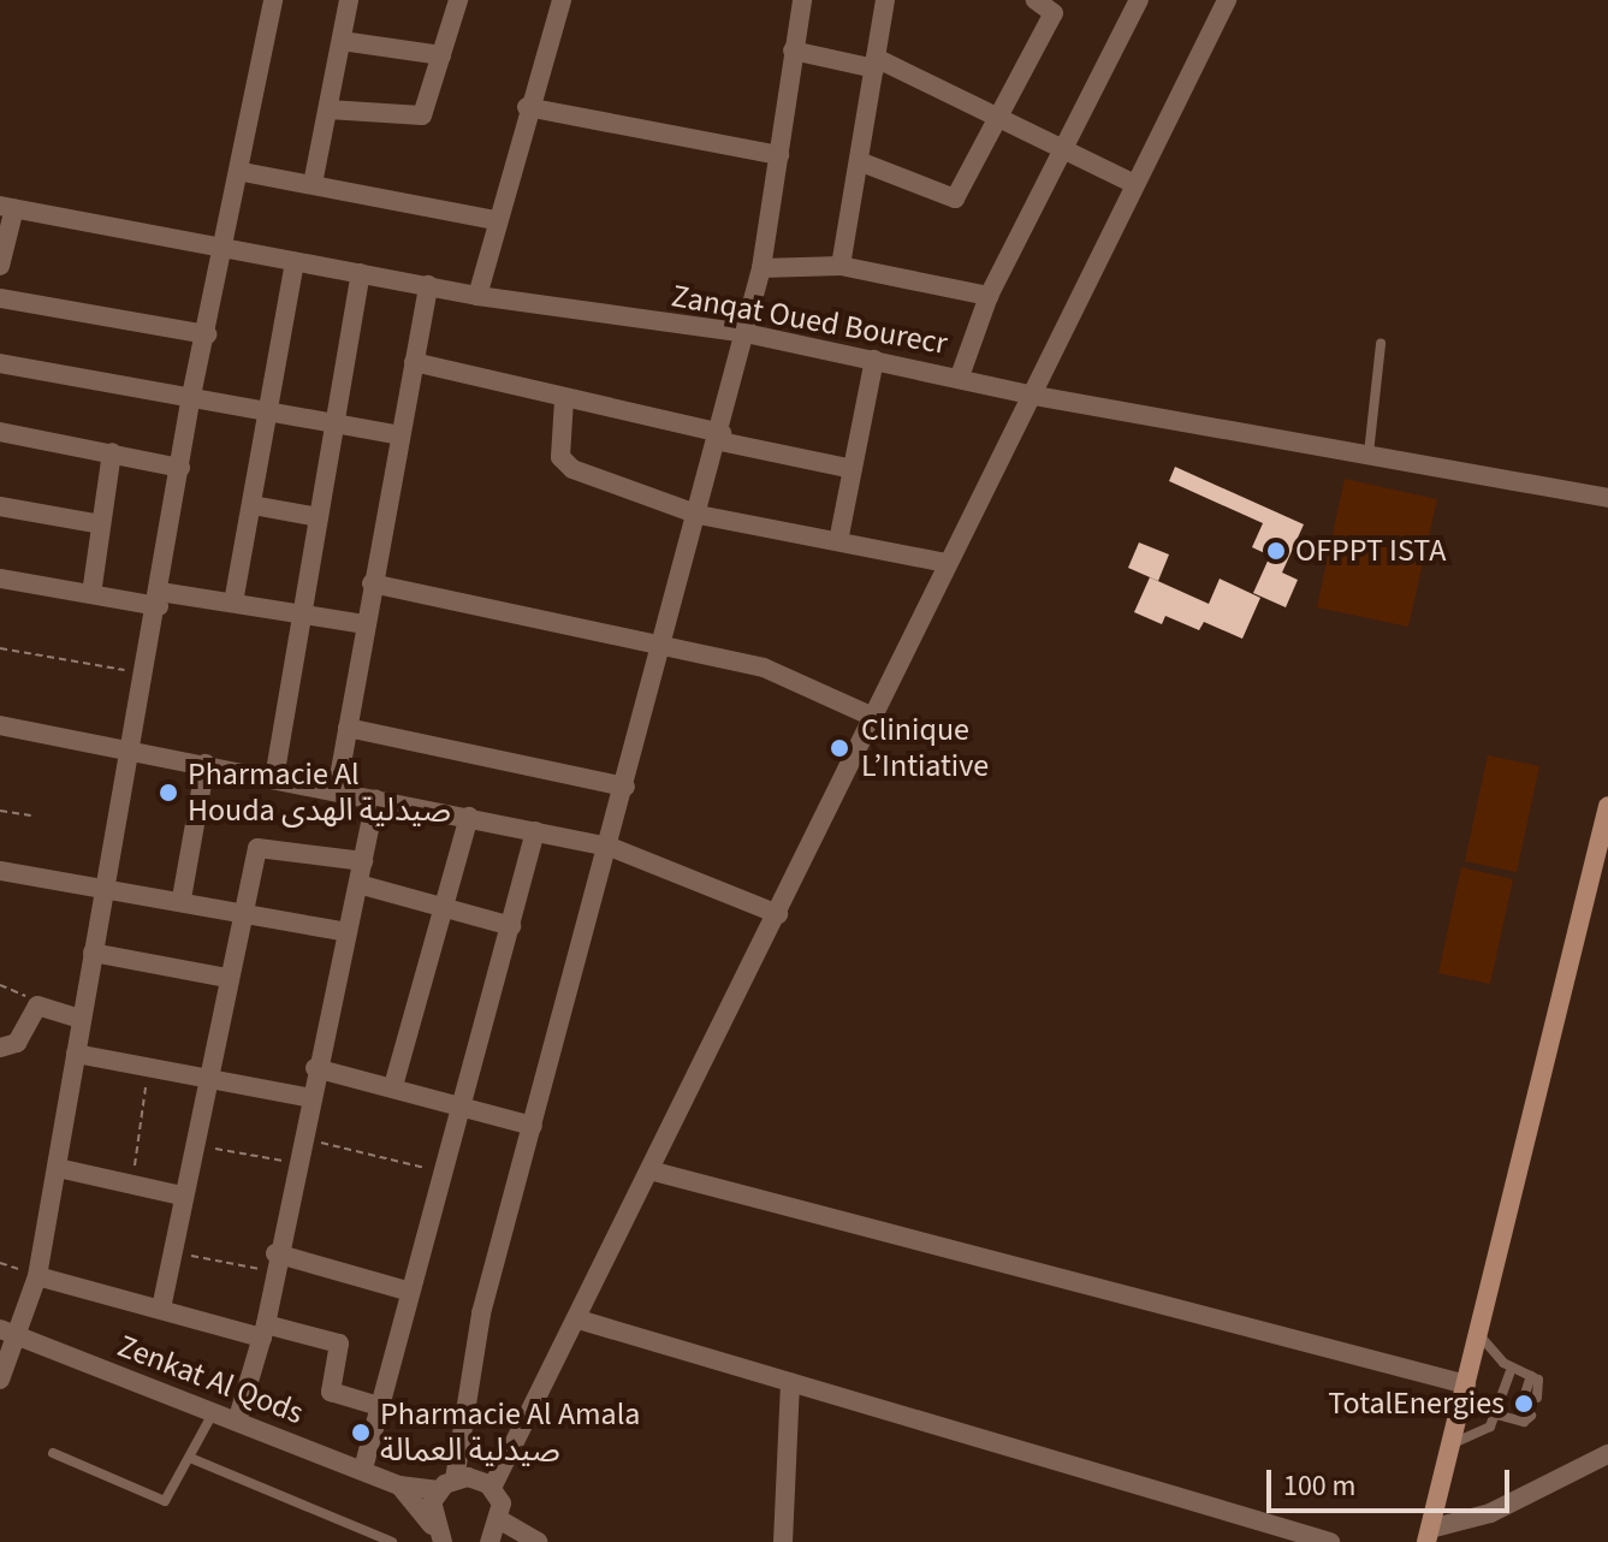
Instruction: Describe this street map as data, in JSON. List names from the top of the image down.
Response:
{
  "streets": {
    "street": ["Zanqat Oued Bourecr", "Zenkat Al Qods"]
  },
  "places": [
    "OFPPT ISTA",
    "Clinique L’Intiative",
    "Pharmacie Al Houda صيدلية الهدى",
    "TotalEnergies",
    "Pharmacie Al Amala صيدلية العمالة"
  ],
  "scale_bar": "100 m"
}
